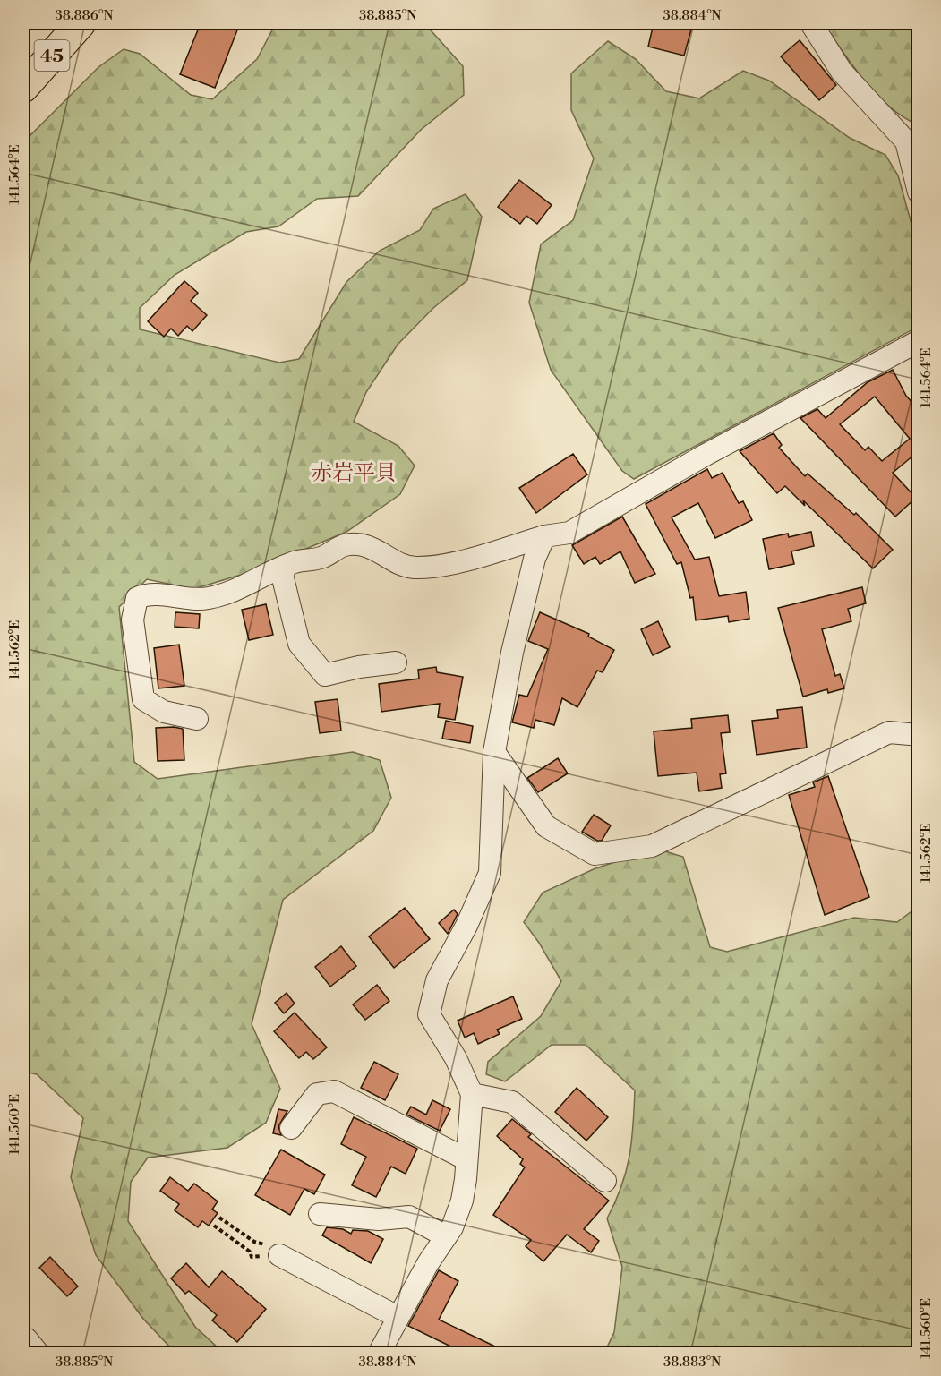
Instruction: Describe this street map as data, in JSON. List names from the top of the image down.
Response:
{
  "streets": {
    "highway": ["45"]
  },
  "districts": ["赤岩平貝"],
  "coordinates": [
    "38.886°N",
    "38.885°N",
    "38.884°N",
    "141.564°E",
    "141.562°E",
    "141.560°E",
    "38.883°N"
  ]
}
